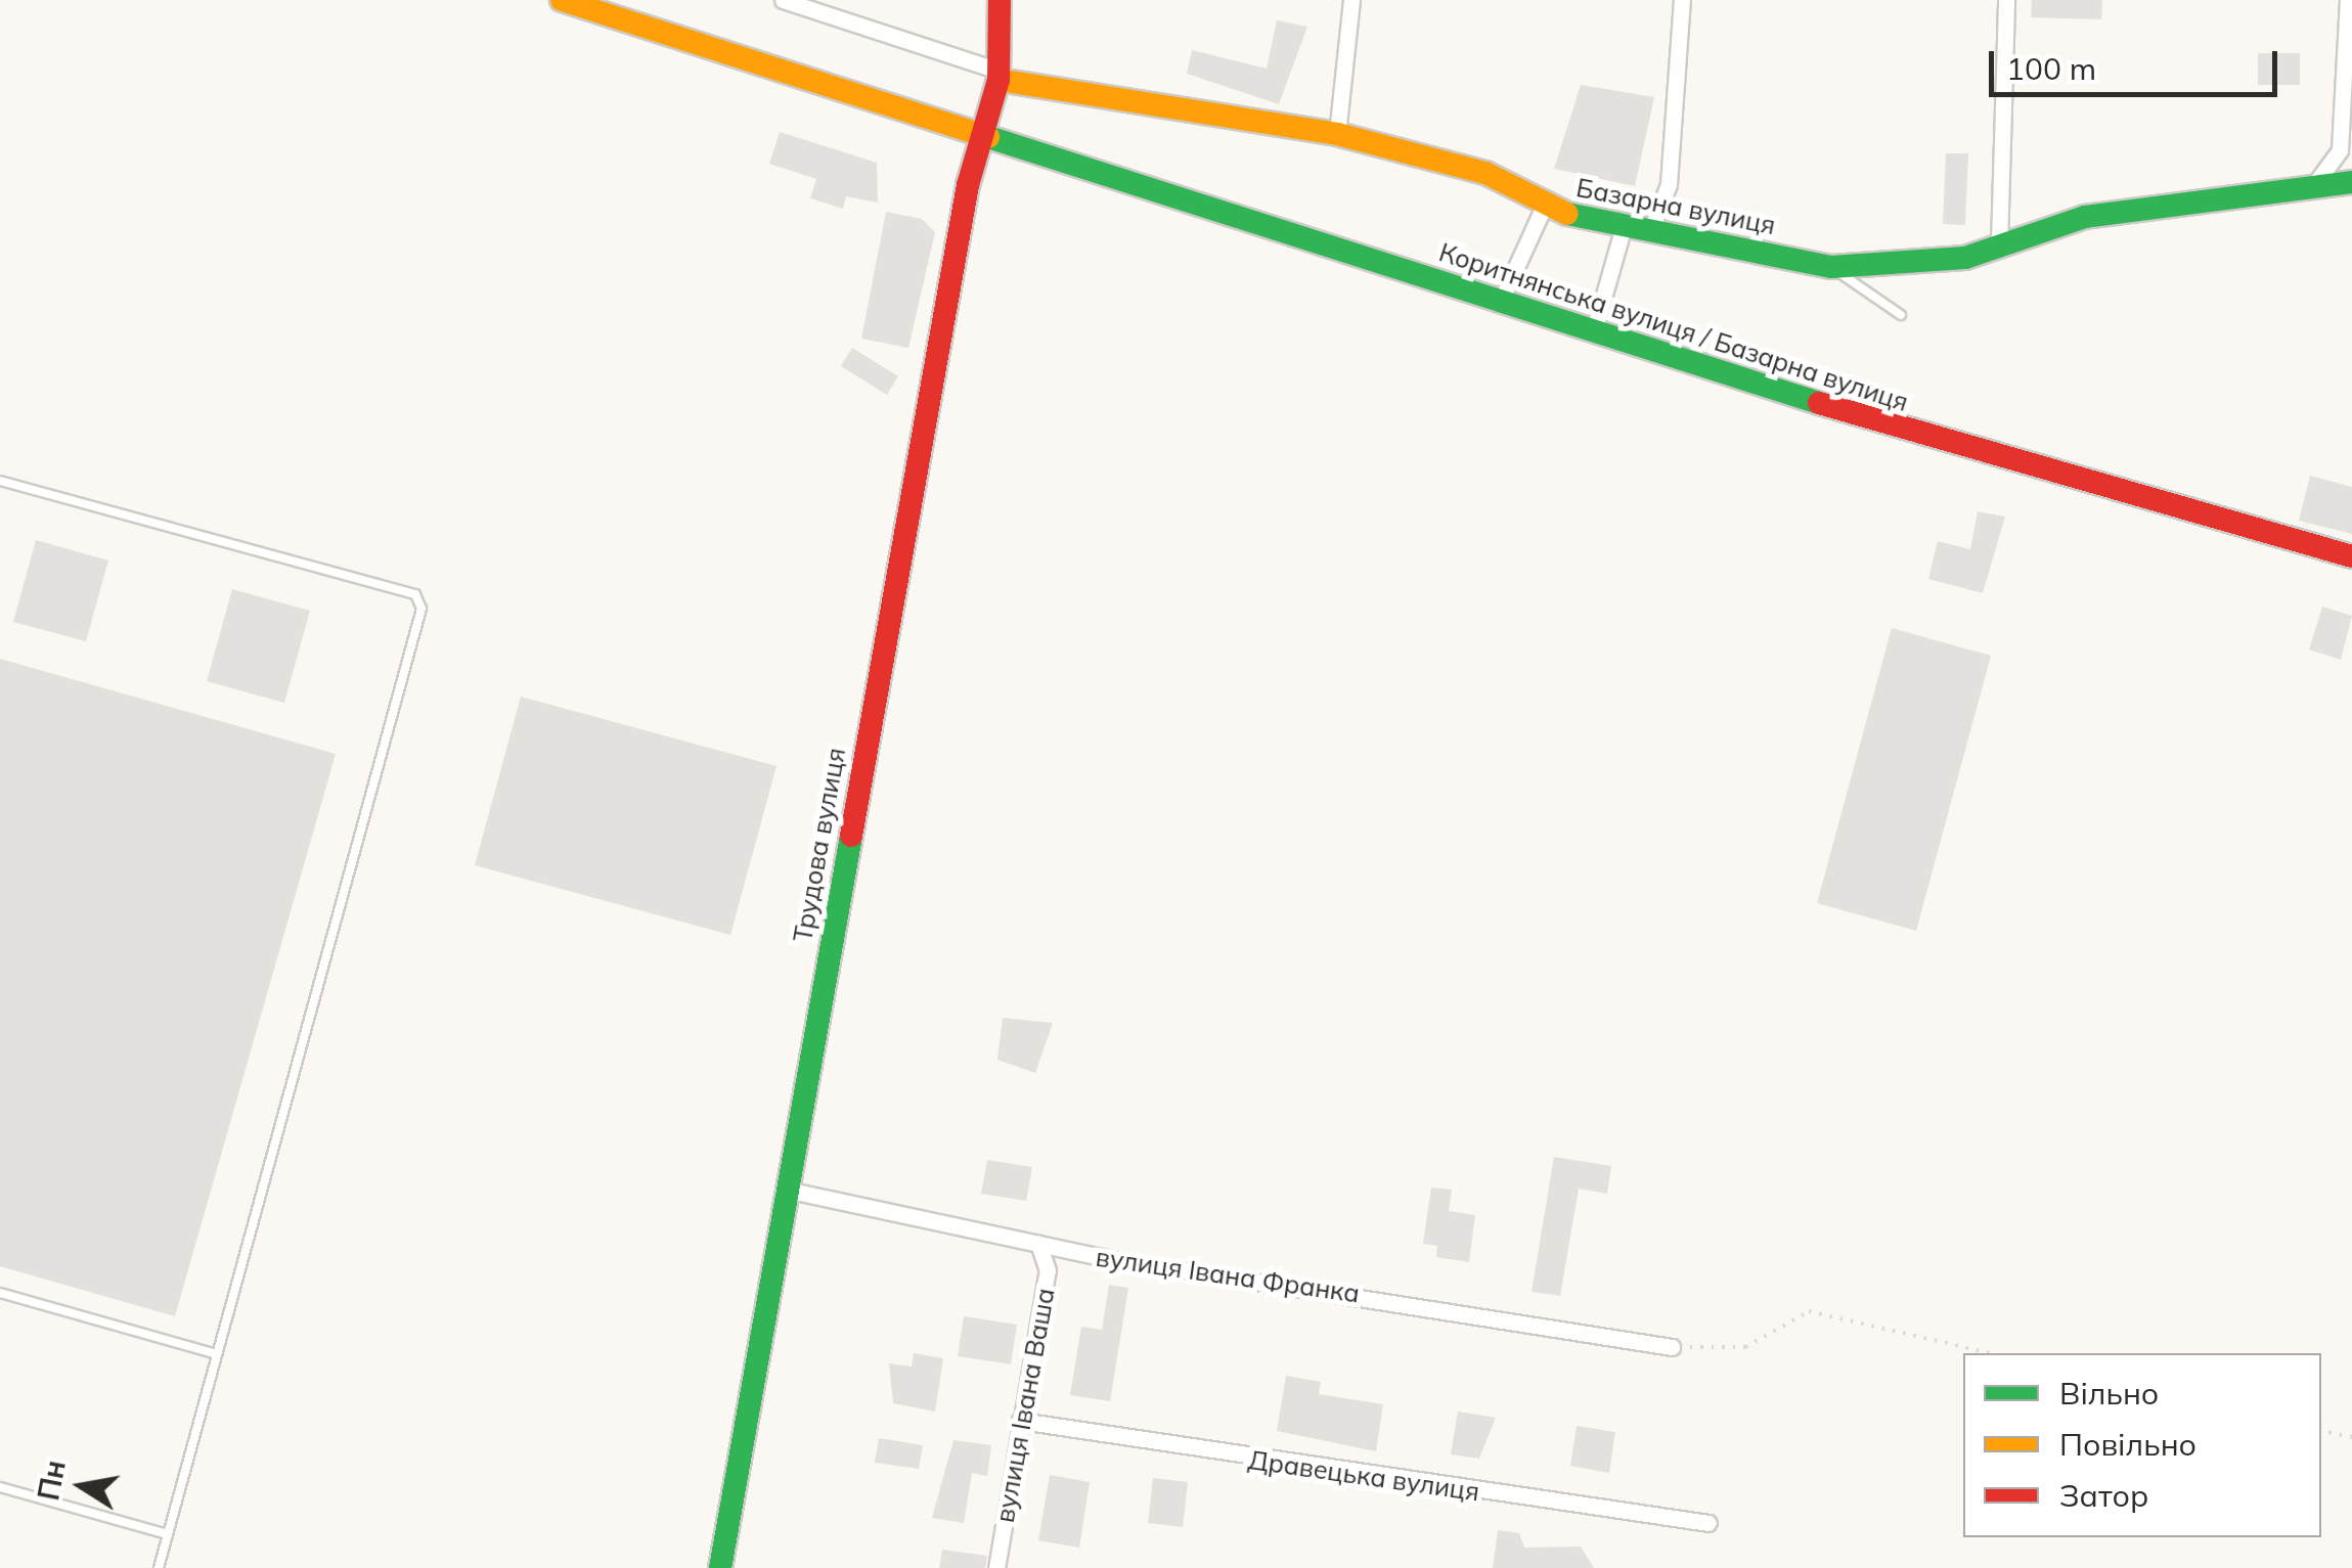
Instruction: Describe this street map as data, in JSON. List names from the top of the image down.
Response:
{
  "streets": {
    "street": [
      "Базарна вулиця",
      "Коритнянська вулиця / Базарна вулиця",
      "Трудова вулиця",
      "вулиця Івана Франка",
      "вулиця Івана Ваша",
      "Дравецька вулиця"
    ]
  },
  "crossings": [
    ["Базарна вулиця", "Трудова вулиця"],
    ["Коритнянська вулиця / Базарна вулиця", "Трудова вулиця"],
    ["Трудова вулиця", "вулиця Івана Франка"],
    ["вулиця Івана Франка", "вулиця Івана Ваша"],
    ["вулиця Івана Ваша", "Дравецька вулиця"]
  ],
  "legend": ["Вільно", "Повільно", "Затор"],
  "scale_bar": "100 m",
  "north": "left"
}
